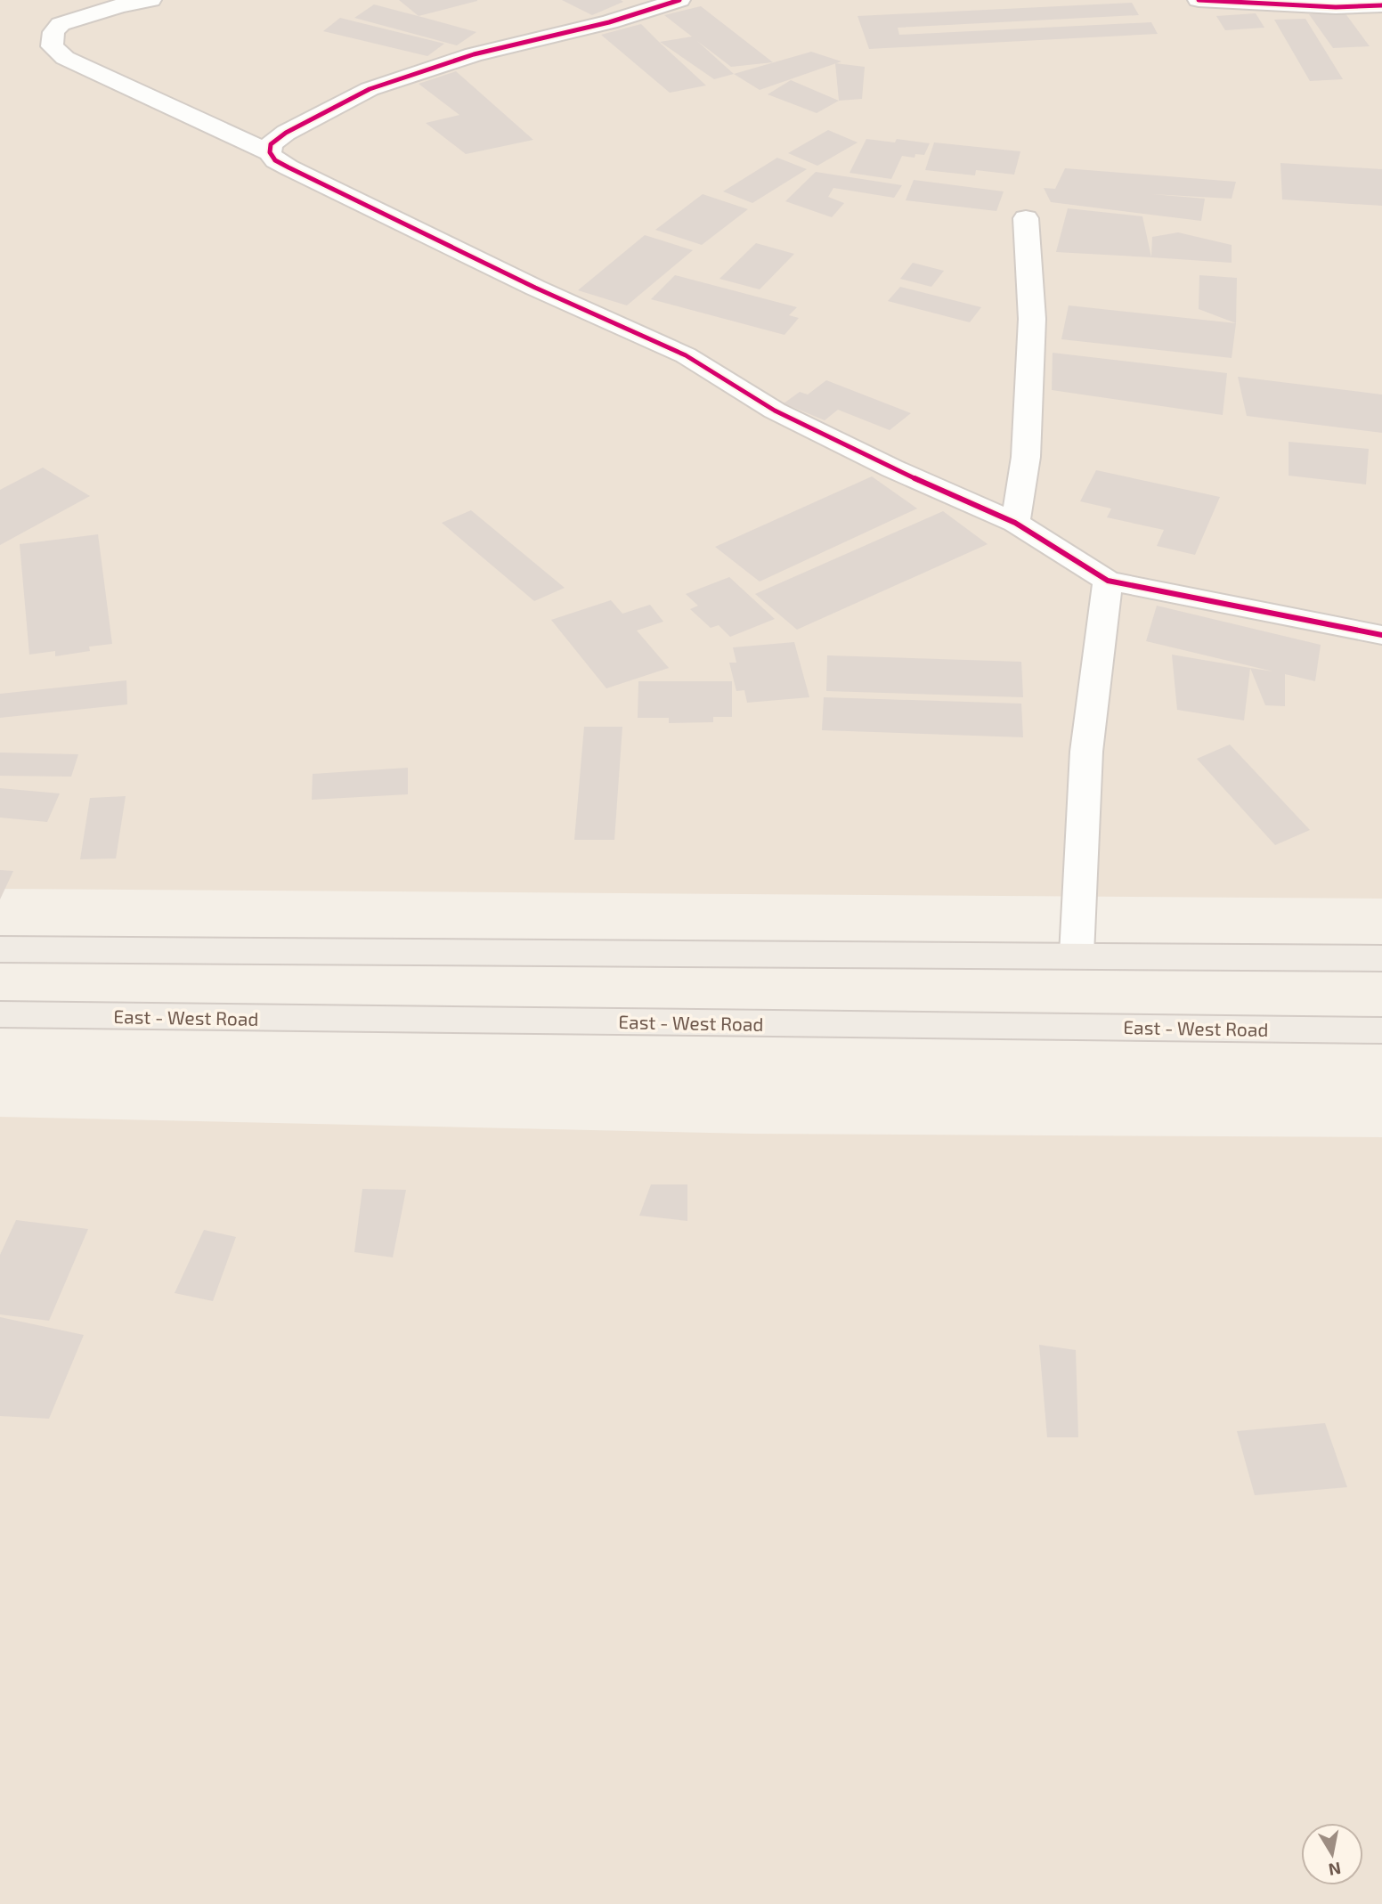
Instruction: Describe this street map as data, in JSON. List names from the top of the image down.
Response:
{
  "streets": {
    "main road": ["East - West Road"]
  },
  "north": "bottom"
}
